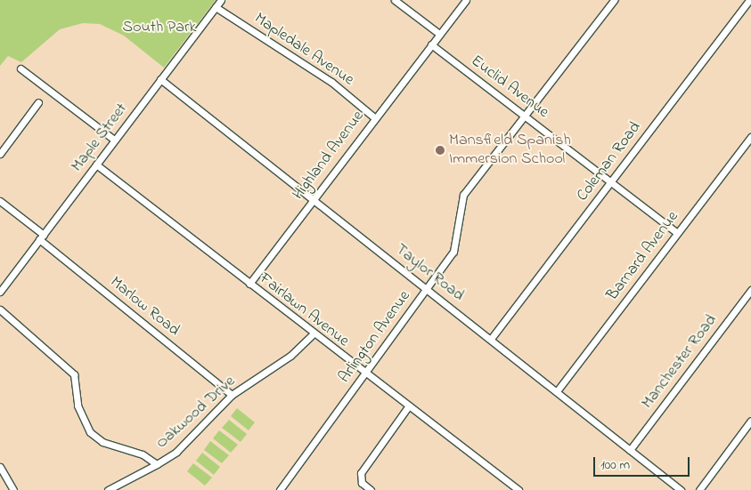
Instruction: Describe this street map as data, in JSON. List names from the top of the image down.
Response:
{
  "streets": {
    "street": [
      "Mapledale Avenue",
      "Euclid Avenue",
      "Maple Street",
      "Highland Avenue",
      "Coleman Road",
      "Barnard Avenue",
      "Taylor Road",
      "Marlow Road",
      "Fairlawn Avenue",
      "Arlington Avenue",
      "Manchester Road",
      "Oakwood Drive"
    ]
  },
  "crossings": [
    ["Mapledale Avenue", "Maple Street"],
    ["Mapledale Avenue", "Highland Avenue"],
    ["Euclid Avenue", "Highland Avenue"],
    ["Euclid Avenue", "Coleman Road"],
    ["Euclid Avenue", "Barnard Avenue"],
    ["Euclid Avenue", "Arlington Avenue"],
    ["Maple Street", "Taylor Road"],
    ["Maple Street", "Marlow Road"],
    ["Maple Street", "Fairlawn Avenue"],
    ["Highland Avenue", "Taylor Road"],
    ["Highland Avenue", "Fairlawn Avenue"],
    ["Coleman Road", "Taylor Road"],
    ["Barnard Avenue", "Taylor Road"],
    ["Taylor Road", "Arlington Avenue"],
    ["Taylor Road", "Manchester Road"],
    ["Marlow Road", "Oakwood Drive"],
    ["Fairlawn Avenue", "Arlington Avenue"],
    ["Fairlawn Avenue", "Oakwood Drive"]
  ],
  "parks": ["South Park"],
  "places": ["Mansfield Spanish Immersion School"],
  "scale_bar": "100 m"
}
